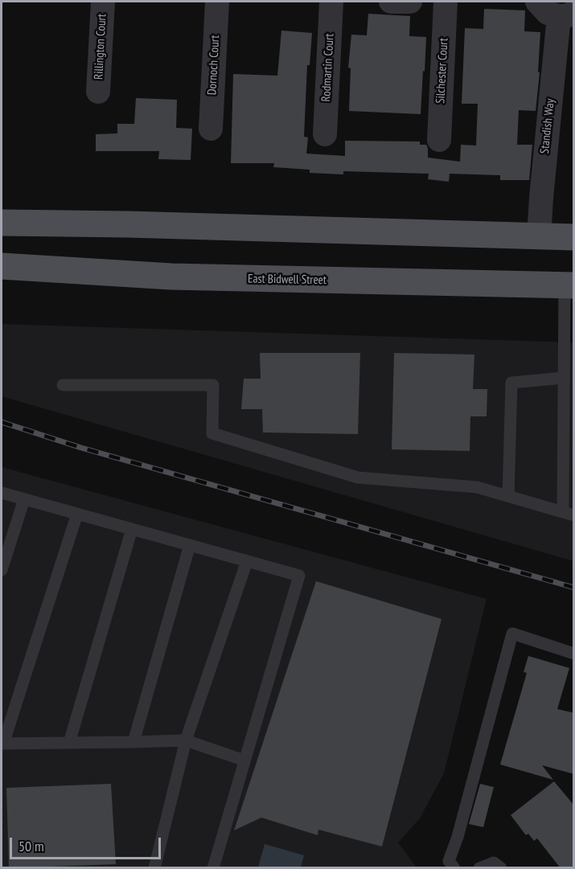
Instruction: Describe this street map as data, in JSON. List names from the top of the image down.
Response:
{
  "streets": {
    "main road": ["East Bidwell Street"],
    "street": [
      "Rillington Court",
      "Dornoch Court",
      "Rodmartin Court",
      "Silchester Court",
      "Standish Way"
    ]
  },
  "scale_bar": "50 m"
}
